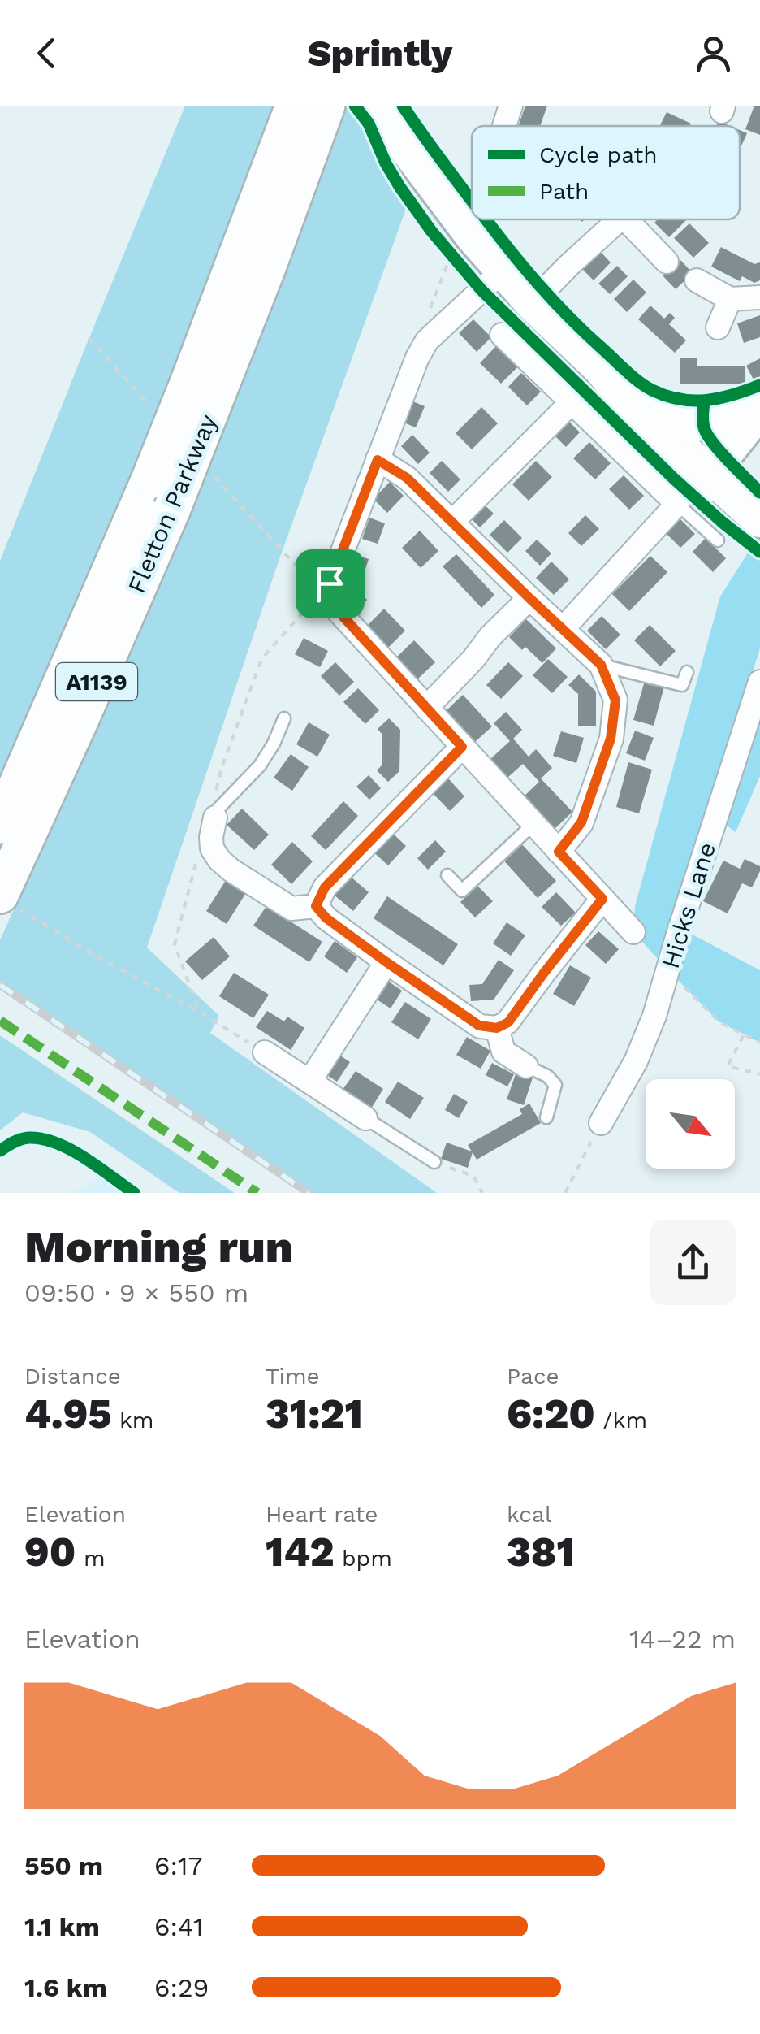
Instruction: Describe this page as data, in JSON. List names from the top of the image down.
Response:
{
  "streets": {
    "highway": ["Fletton Parkway", "A1139"],
    "street": ["Hicks Lane"]
  },
  "legend": ["Cycle path", "Path"],
  "north": "bottom right",
  "page": {
    "header": "Sprintly",
    "heading": ["Morning run", "09:50 · 9 × 550 m"],
    "stats": [
      ["Distance", "4.95 km"],
      ["Time", "31:21"],
      ["Pace", "6:20 /km"],
      ["Elevation", "90 m"],
      ["Heart rate", "142 bpm"],
      ["kcal", "381"]
    ],
    "chart": ["Elevation", "14–22 m"],
    "list": [
      {
        "name": "550 m",
        "note": "6:17"
      },
      {
        "name": "1.1 km",
        "note": "6:41"
      },
      {
        "name": "1.6 km",
        "note": "6:29"
      }
    ]
  }
}
